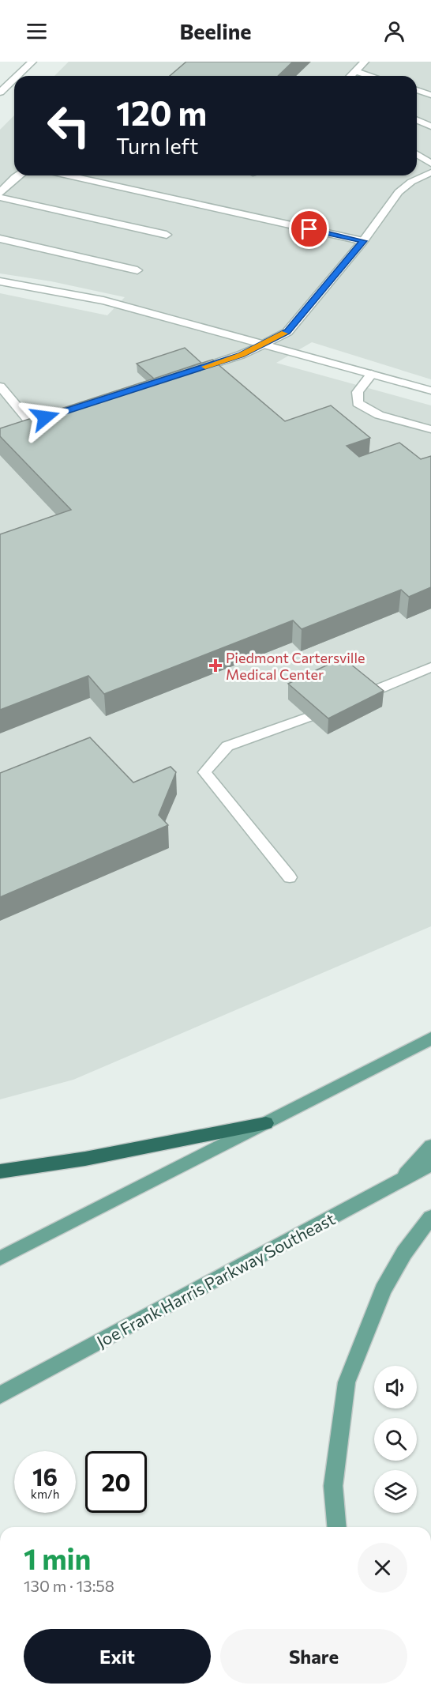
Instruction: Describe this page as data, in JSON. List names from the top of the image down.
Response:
{
  "streets": {
    "main road": ["Joe Frank Harris Parkway Southeast"]
  },
  "places": {
    "health": ["Piedmont Cartersville Medical Center"]
  },
  "page": {
    "header": "Beeline",
    "turn": ["120 m", "Turn left"],
    "speed": "16 km/h",
    "limit": "20",
    "heading": ["1 min", "130 m · 13:58"],
    "buttons": ["Exit", "Share"]
  }
}
